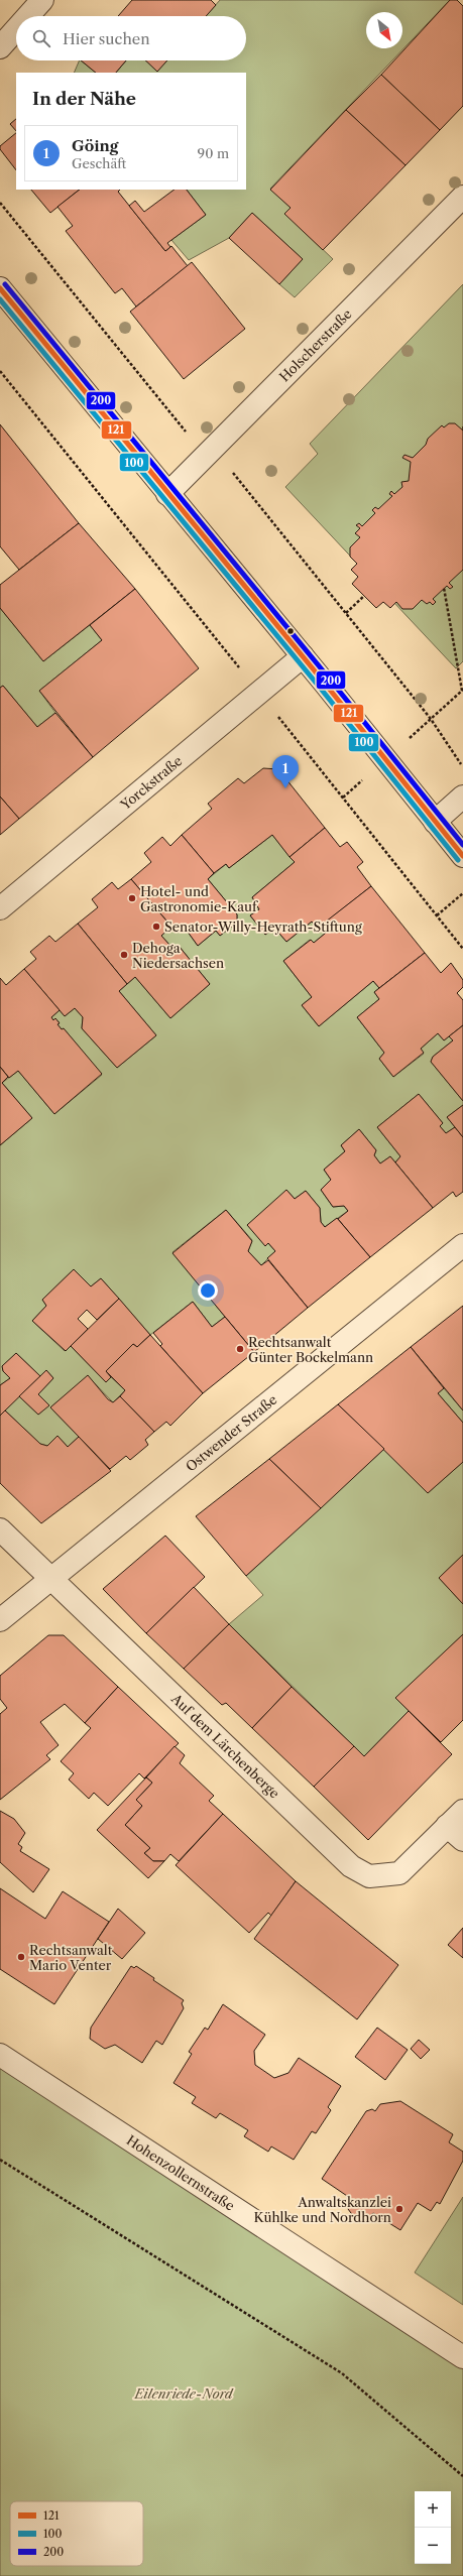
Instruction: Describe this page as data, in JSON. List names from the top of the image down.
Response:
{
  "streets": {
    "street": [
      "Holscherstraße",
      "Yorckstraße",
      "Ostwender Straße",
      "Auf dem Lärchenberge",
      "Hohenzollernstraße"
    ]
  },
  "crossings": [
    ["Ostwender Straße", "Auf dem Lärchenberge"]
  ],
  "parks": ["Eilenriede-Nord"],
  "places": [
    "Hotel- und Gastronomie-Kauf",
    "Senator-Willy-Heyrath-Stiftung",
    "Dehoga Niedersachsen",
    "Rechtsanwalt Günter Bockelmann",
    "Rechtsanwalt Mario Venter",
    "Anwaltskanzlei Kühlke und Nordhorn"
  ],
  "lines": ["transit line 200", "transit line 121", "transit line 100"],
  "legend": ["121", "100", "200"],
  "north": "bottom right",
  "page": {
    "search": "Hier suchen",
    "heading": "In der Nähe",
    "list": [
      {
        "mark": "1",
        "name": "Göing",
        "note": "Geschäft",
        "value": "90 m"
      }
    ],
    "pins": "1",
    "map_buttons": ["+", "−"]
  }
}
